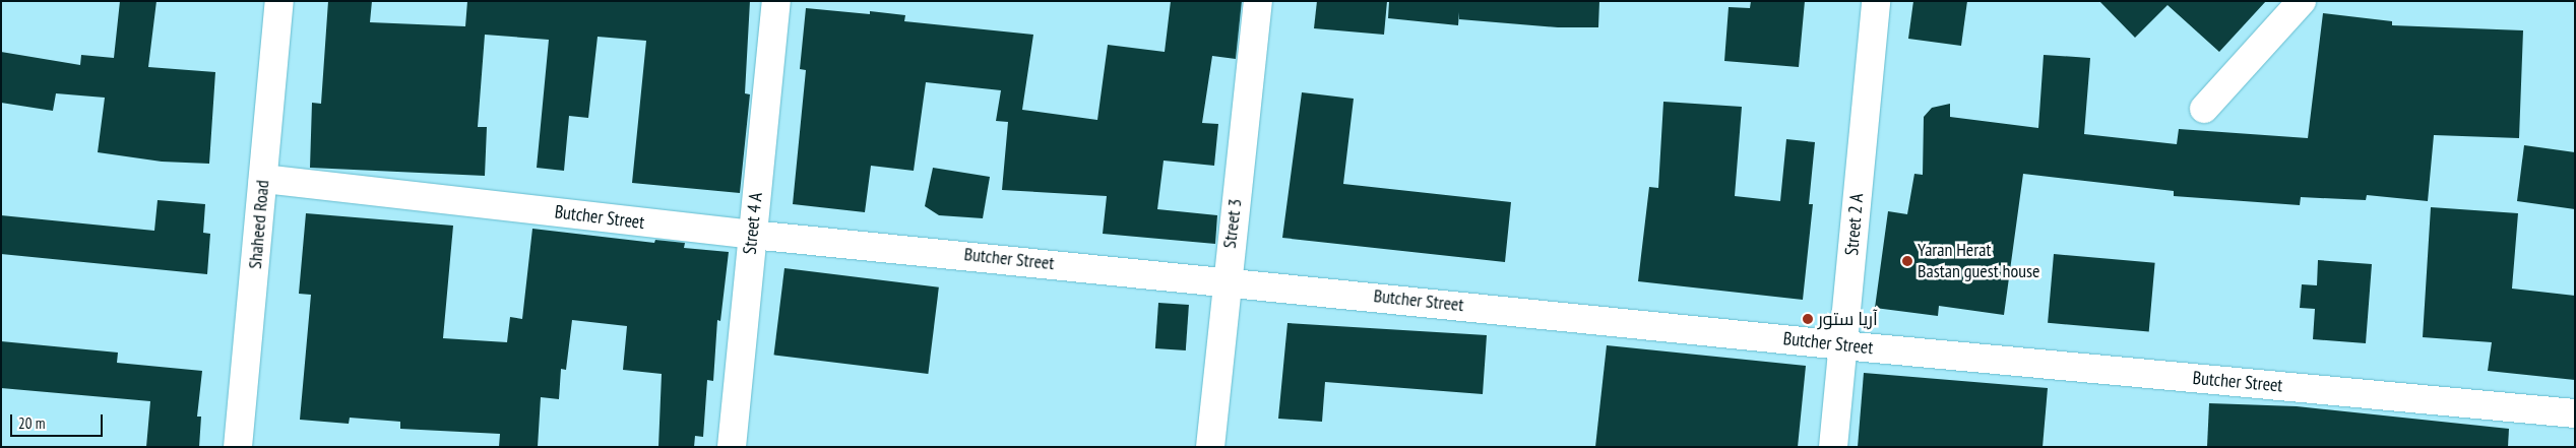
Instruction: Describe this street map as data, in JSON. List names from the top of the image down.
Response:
{
  "streets": {
    "street": [
      "Butcher Street",
      "Street 4 A",
      "Street 3",
      "Shaheed Road",
      "Street 2 A"
    ]
  },
  "crossings": [
    ["Butcher Street", "Street 4 A"],
    ["Butcher Street", "Street 3"],
    ["Butcher Street", "Shaheed Road"],
    ["Butcher Street", "Street 2 A"]
  ],
  "places": ["Yaran Herat Bastan guest house", "آریا ستور"],
  "scale_bar": "20 m"
}
